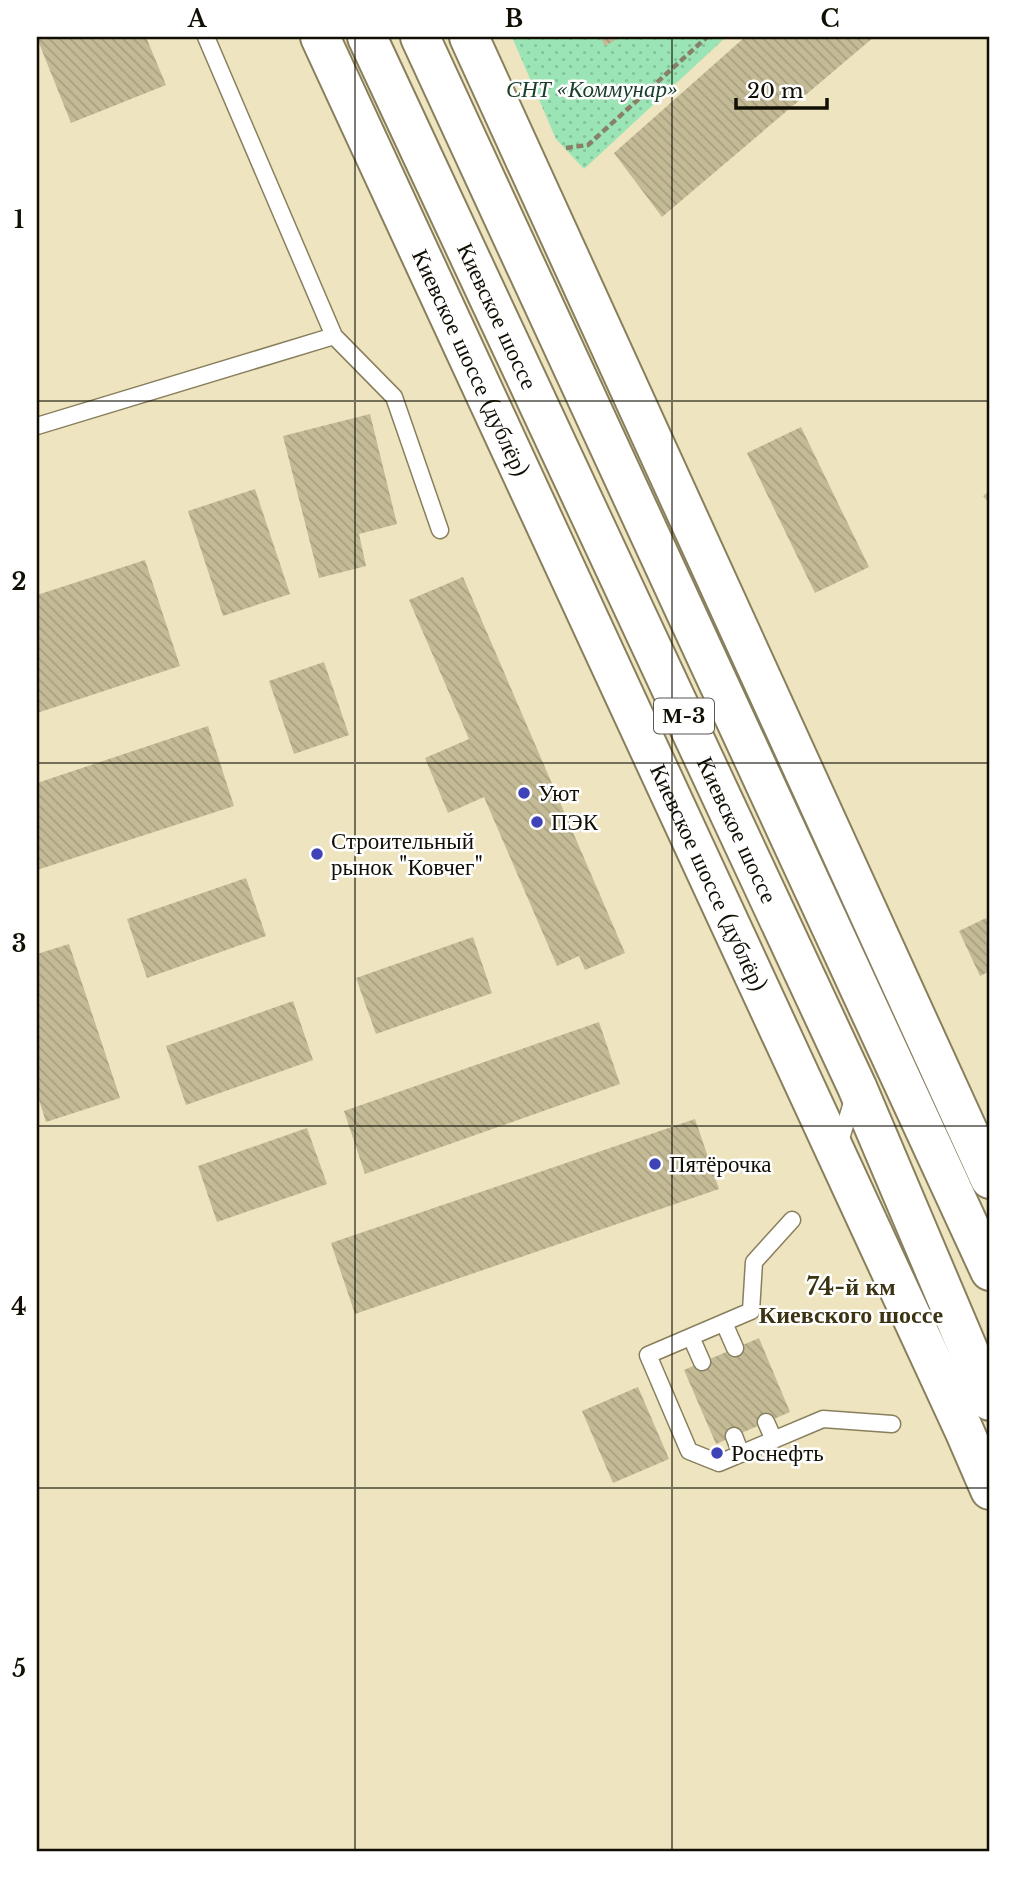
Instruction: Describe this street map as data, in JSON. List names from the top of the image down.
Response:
{
  "streets": {
    "main road": ["Киевское шоссе", "Киевское шоссе (дублёр)", "М-3"]
  },
  "districts": ["74-й км Киевского шоссе"],
  "parks": ["СНТ «Коммунар»"],
  "places": [
    "Уют",
    "ПЭК",
    "Строительный рынок \"Ковчег\"",
    "Пятёрочка",
    "Роснефть"
  ],
  "scale_bar": "20 m",
  "grid": {
    "columns": ["A", "B", "C"],
    "rows": [
      "1",
      "2",
      "3",
      "4",
      "5"
    ]
  }
}
